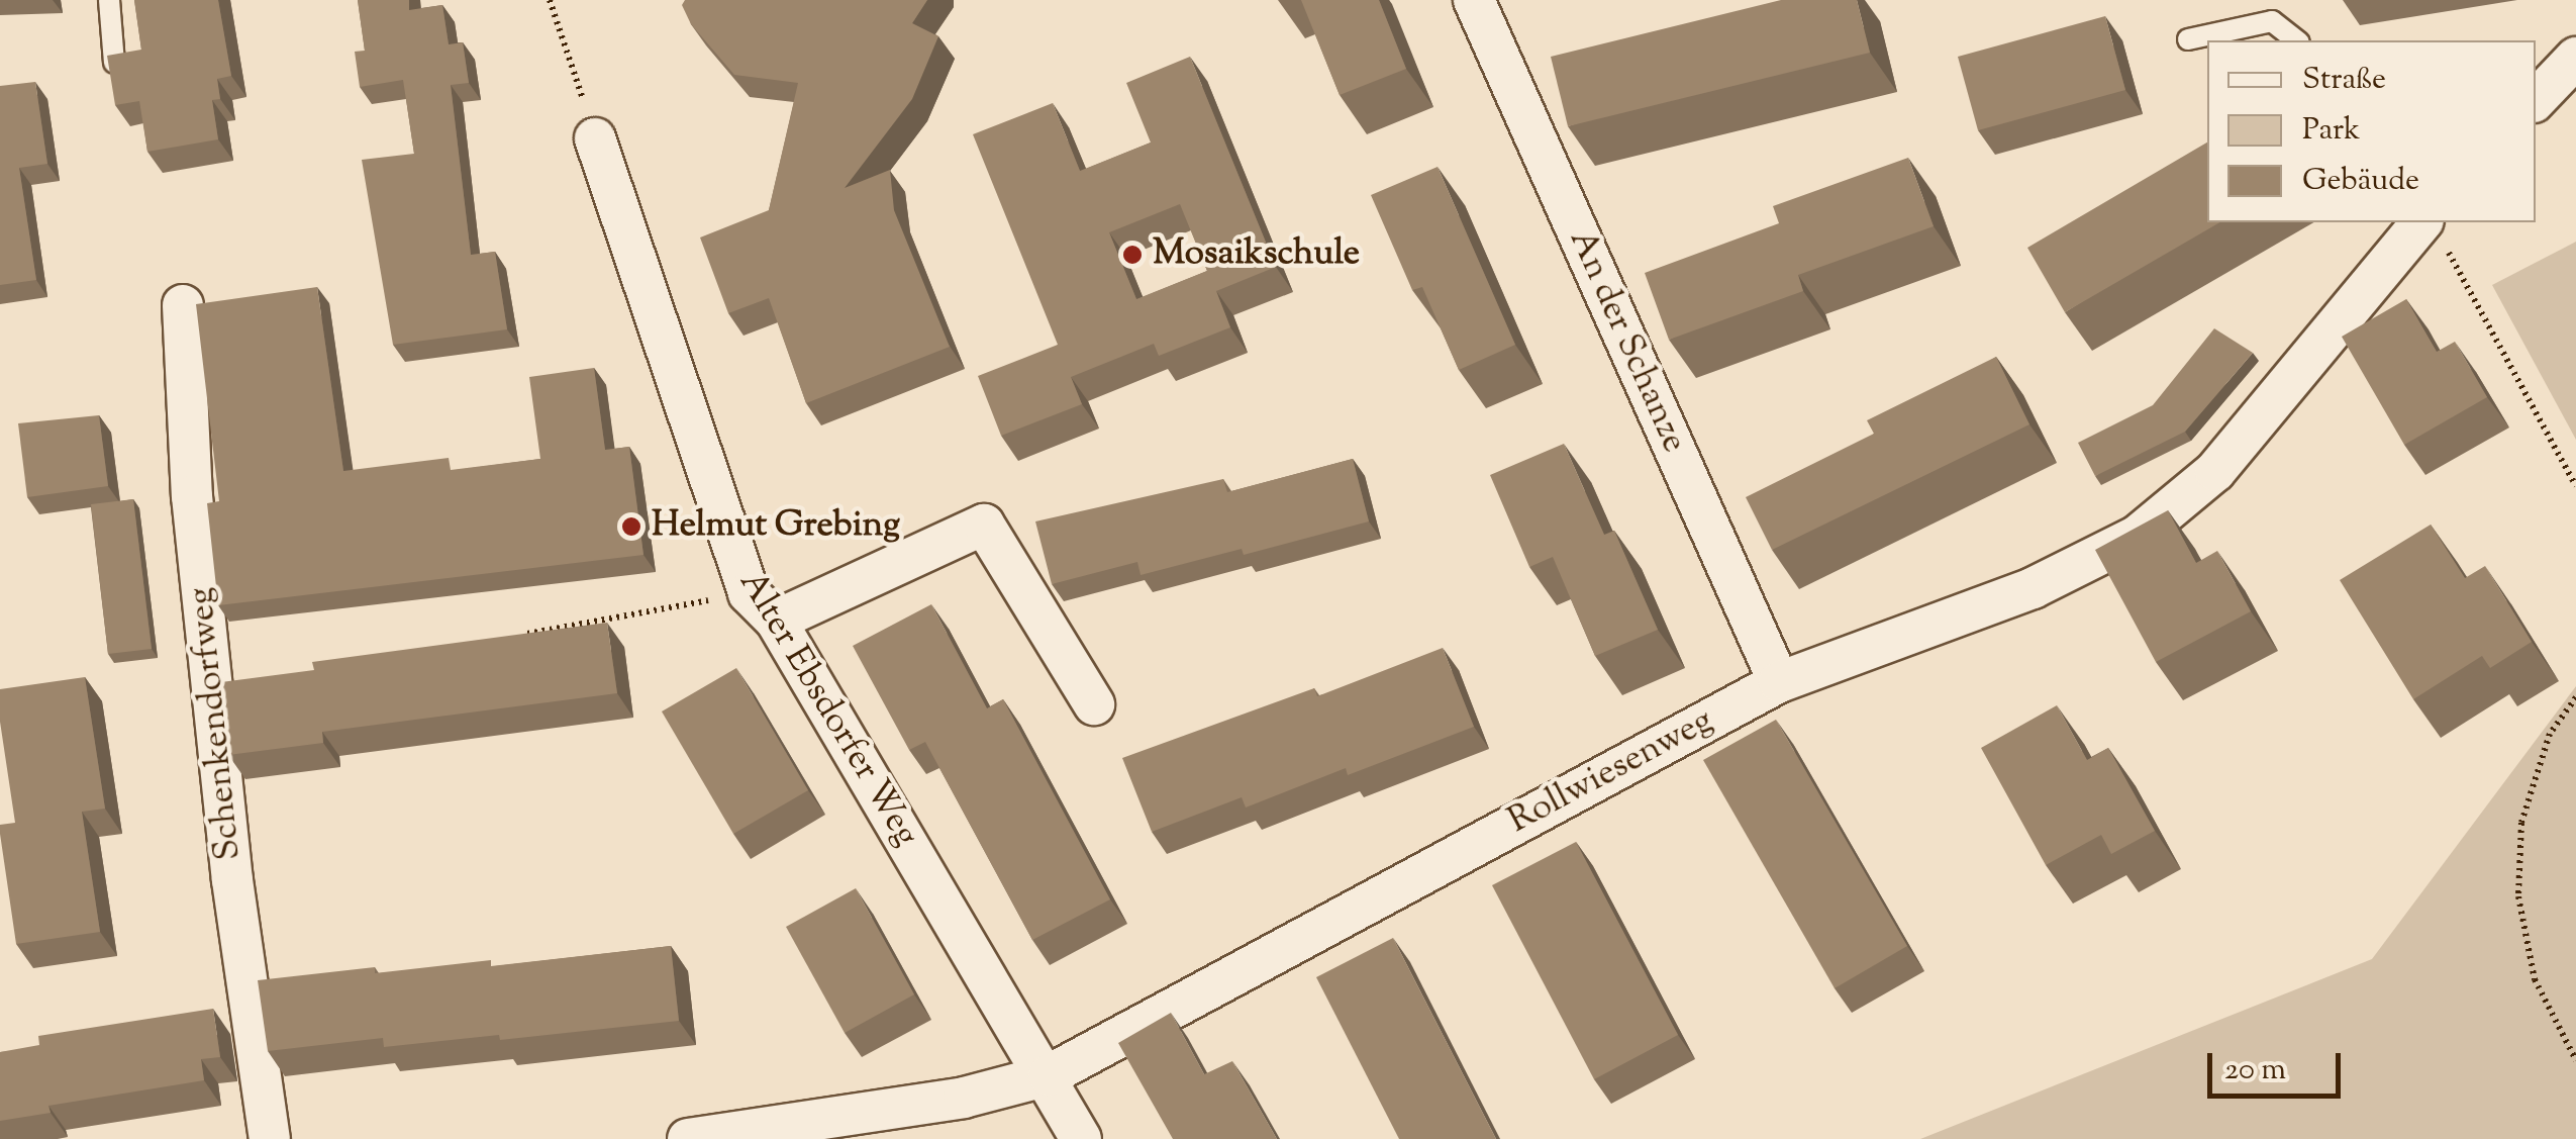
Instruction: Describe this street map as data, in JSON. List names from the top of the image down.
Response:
{
  "streets": {
    "street": [
      "An der Schanze",
      "Alter Ebsdorfer Weg",
      "Schenkendorfweg",
      "Rollwiesenweg"
    ]
  },
  "crossings": [
    ["An der Schanze", "Rollwiesenweg"],
    ["Alter Ebsdorfer Weg", "Rollwiesenweg"]
  ],
  "places": ["Mosaikschule", "Helmut Grebing"],
  "legend": ["Straße", "Park", "Gebäude"],
  "scale_bar": "20 m"
}
